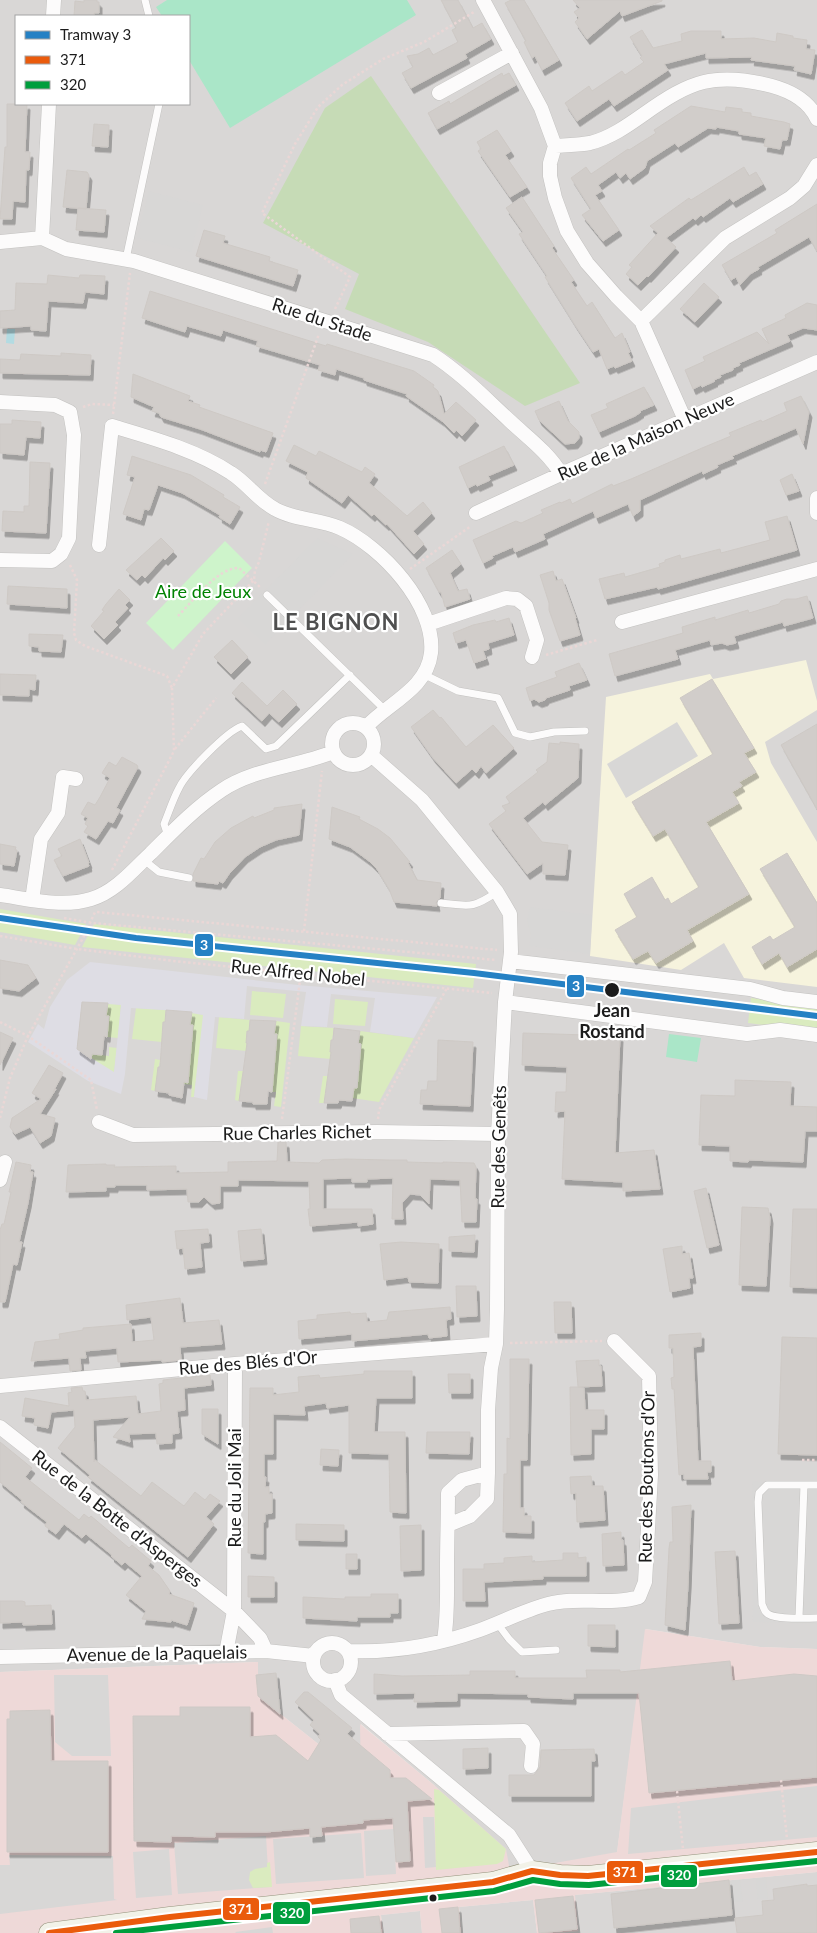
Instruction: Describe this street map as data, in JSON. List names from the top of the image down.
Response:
{
  "streets": {
    "street": [
      "Rue du Stade",
      "Rue de la Maison Neuve",
      "Rue Charles Richet",
      "Rue des Genêts",
      "Rue des Blés d'Or",
      "Rue des Boutons d'Or",
      "Rue du Joli Mai",
      "Rue de la Botte d'Asperges",
      "Avenue de la Paquelais"
    ],
    "path": ["Rue Alfred Nobel"]
  },
  "crossings": [
    ["Rue du Stade", "Rue de la Maison Neuve"],
    ["Rue Alfred Nobel", "Rue des Genêts"],
    ["Rue Charles Richet", "Rue des Genêts"],
    ["Rue des Genêts", "Rue des Blés d'Or"],
    ["Rue des Blés d'Or", "Rue du Joli Mai"],
    ["Rue des Boutons d'Or", "Avenue de la Paquelais"],
    ["Rue du Joli Mai", "Rue de la Botte d'Asperges"],
    ["Rue de la Botte d'Asperges", "Avenue de la Paquelais"]
  ],
  "districts": ["LE BIGNON"],
  "parks": ["Aire de Jeux"],
  "places": ["Jean Rostand"],
  "lines": ["tram line 3", "transit line 371", "transit line 320"],
  "legend": ["Tramway 3", "371", "320"]
}
